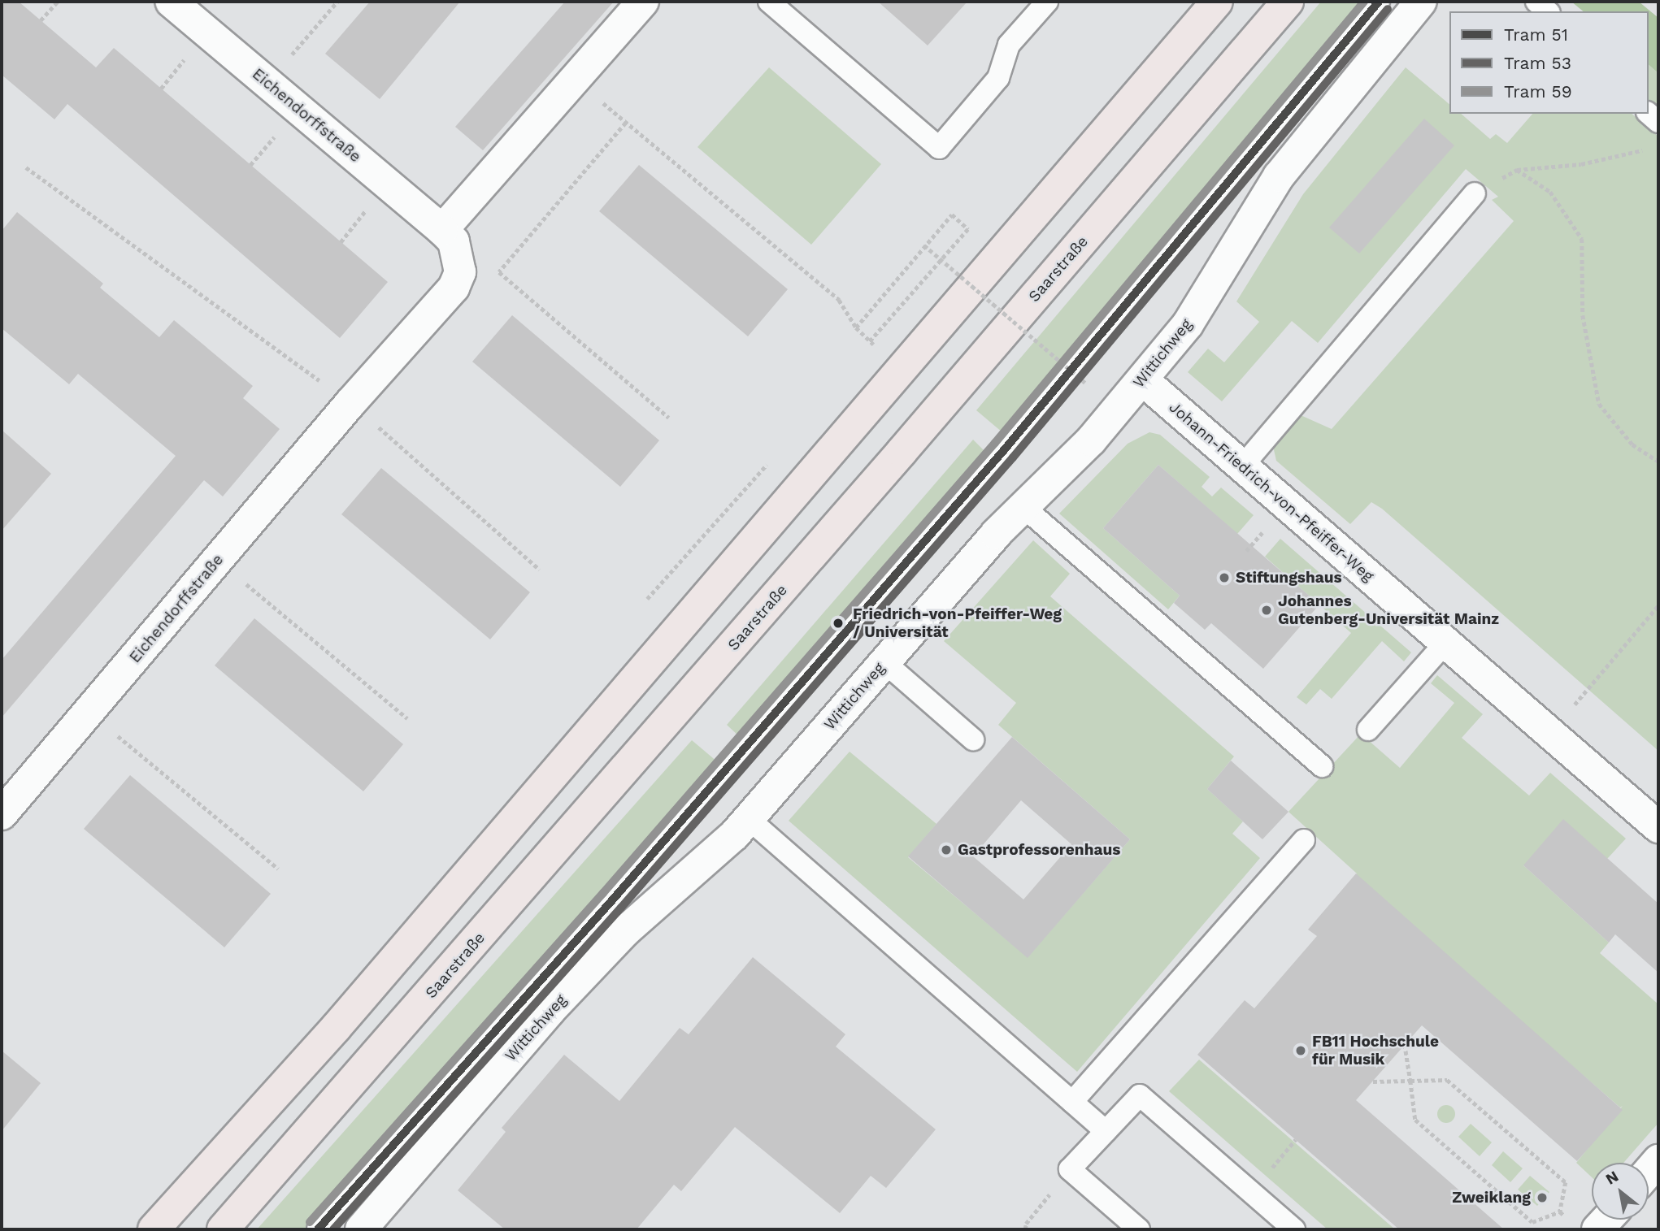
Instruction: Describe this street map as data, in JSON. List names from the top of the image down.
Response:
{
  "streets": {
    "highway": ["Saarstraße"],
    "street": ["Eichendorffstraße", "Wittichweg", "Johann-Friedrich-von-Pfeiffer-Weg"]
  },
  "crossings": [
    ["Wittichweg", "Johann-Friedrich-von-Pfeiffer-Weg"]
  ],
  "places": [
    "Stiftungshaus",
    "Johannes Gutenberg-Universität Mainz",
    "Friedrich-von-Pfeiffer-Weg / Universität",
    "Gastprofessorenhaus",
    "FB11 Hochschule für Musik",
    "Zweiklang"
  ],
  "lines": ["tram line 51", "tram line 59", "tram line 53"],
  "legend": ["Tram 51", "Tram 53", "Tram 59"],
  "north": "top left"
}
